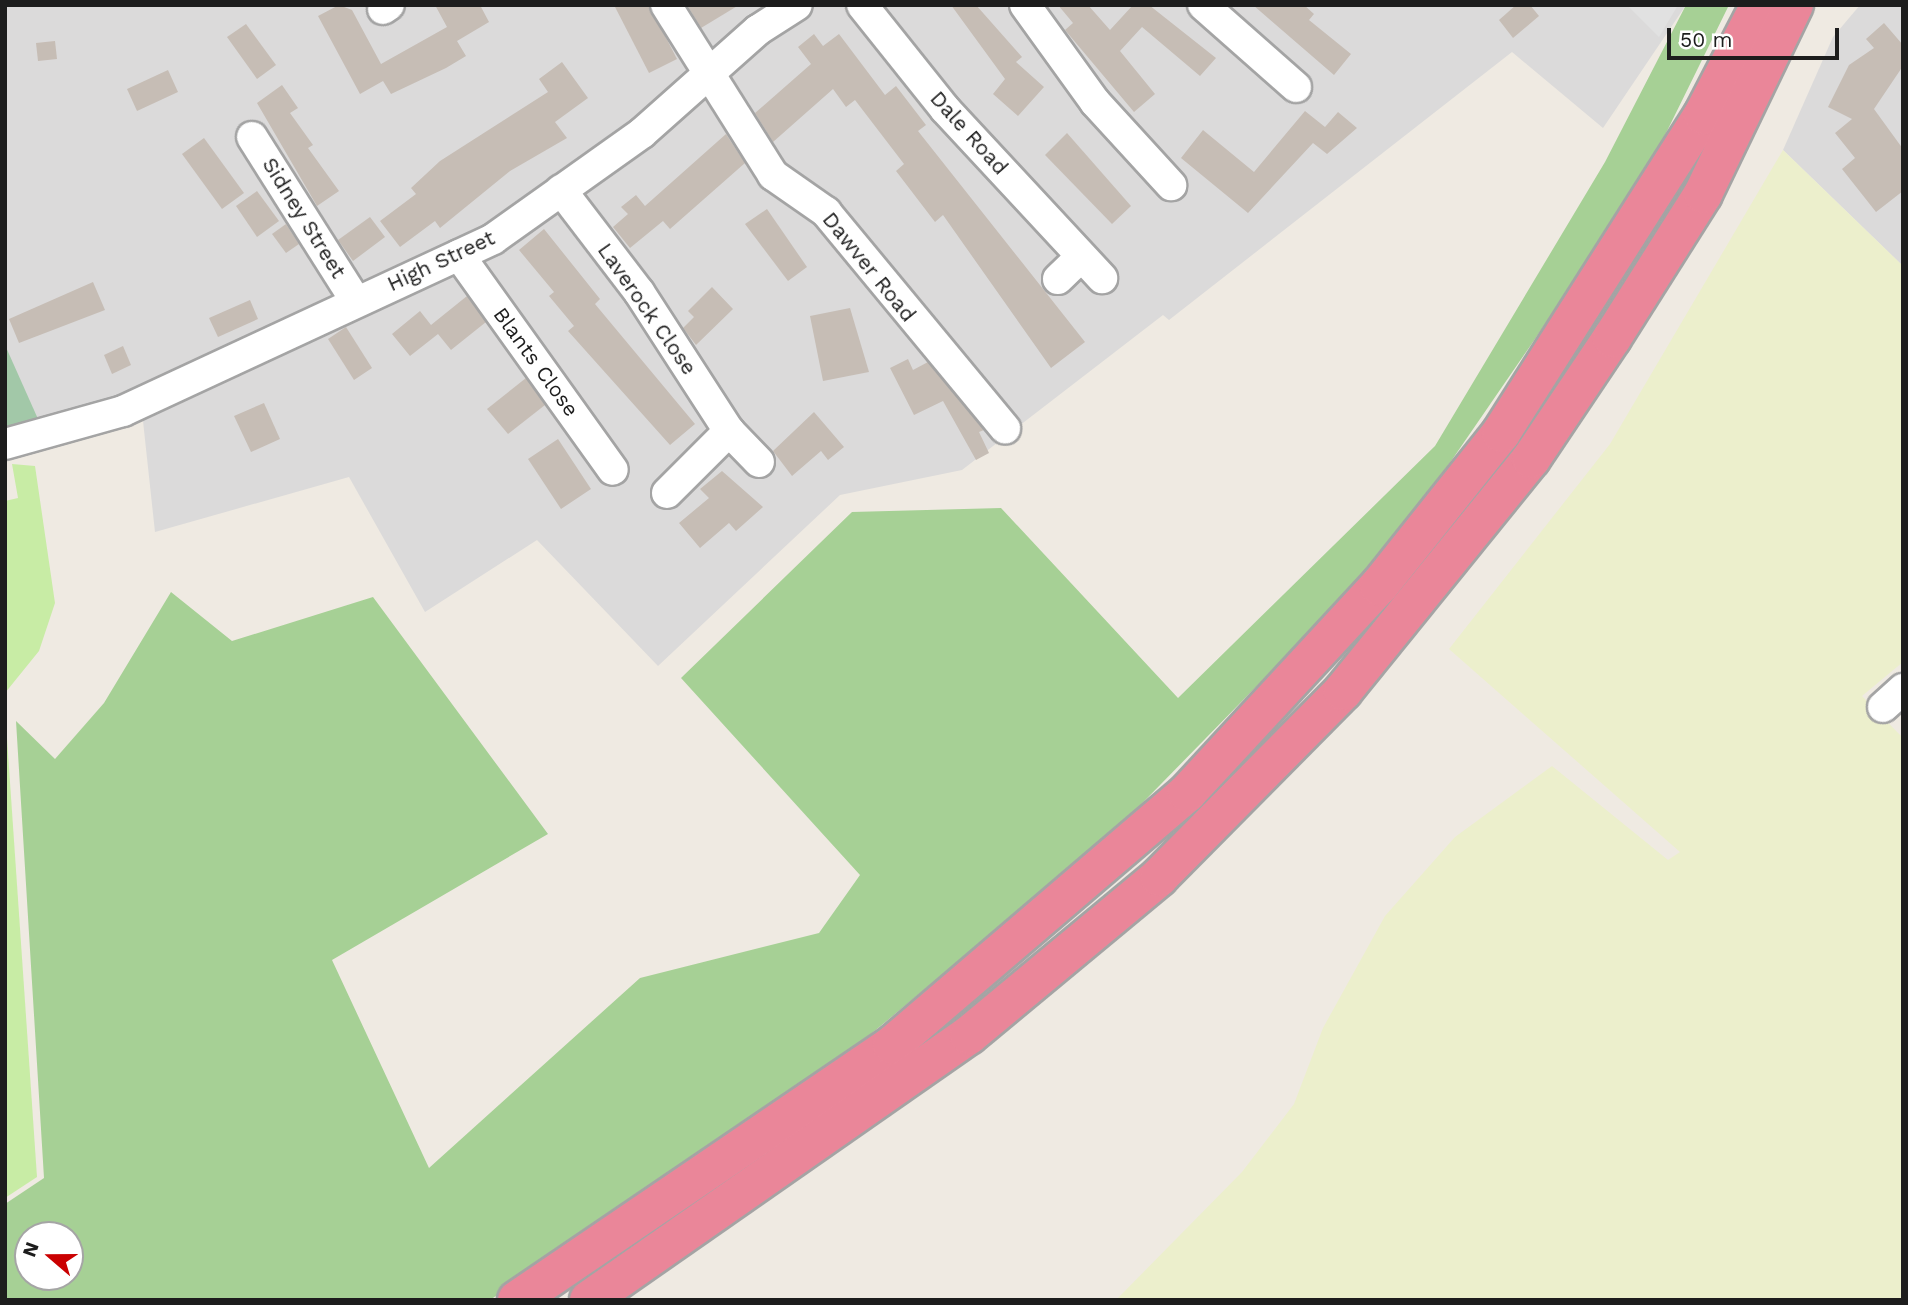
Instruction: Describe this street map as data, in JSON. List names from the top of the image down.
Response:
{
  "streets": {
    "street": [
      "Dale Road",
      "Sidney Street",
      "High Street",
      "Dawver Road",
      "Laverock Close",
      "Blants Close"
    ]
  },
  "crossings": [
    ["Sidney Street", "High Street"],
    ["High Street", "Dawver Road"],
    ["High Street", "Laverock Close"],
    ["High Street", "Blants Close"]
  ],
  "scale_bar": "50 m",
  "north": "left"
}
